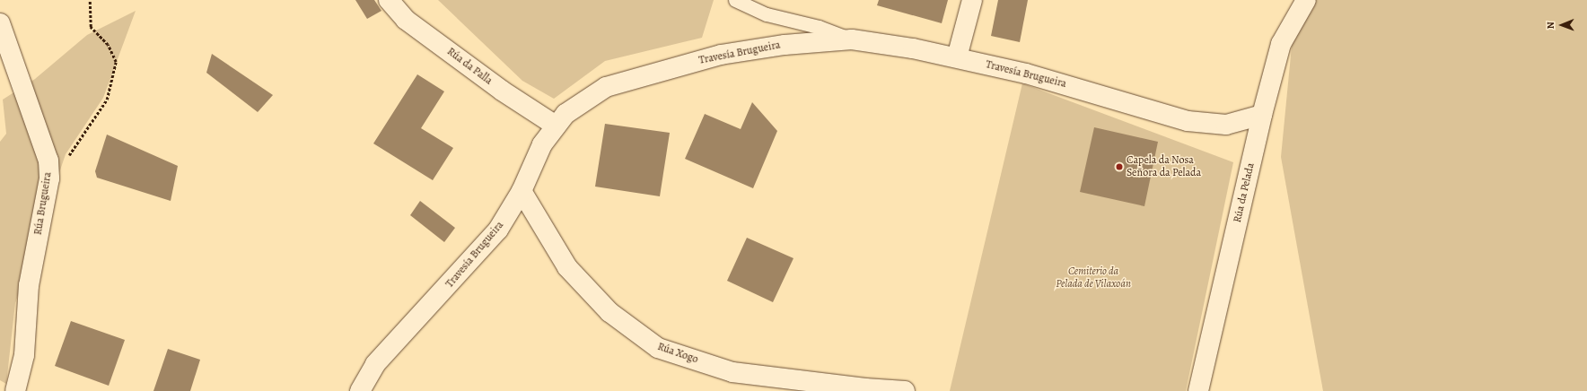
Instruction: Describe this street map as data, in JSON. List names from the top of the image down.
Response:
{
  "streets": {
    "street": [
      "Travesía Brugueira",
      "Rúa da Palla",
      "Rúa da Pelada",
      "Rúa Brugueira",
      "Rúa Xogo"
    ]
  },
  "crossings": [
    ["Travesía Brugueira", "Rúa da Palla"],
    ["Travesía Brugueira", "Rúa da Pelada"],
    ["Travesía Brugueira", "Rúa Xogo"]
  ],
  "parks": ["Cemiterio da Pelada de Vilaxoán"],
  "places": ["Capela da Nosa Señora da Pelada"],
  "north": "left"
}
